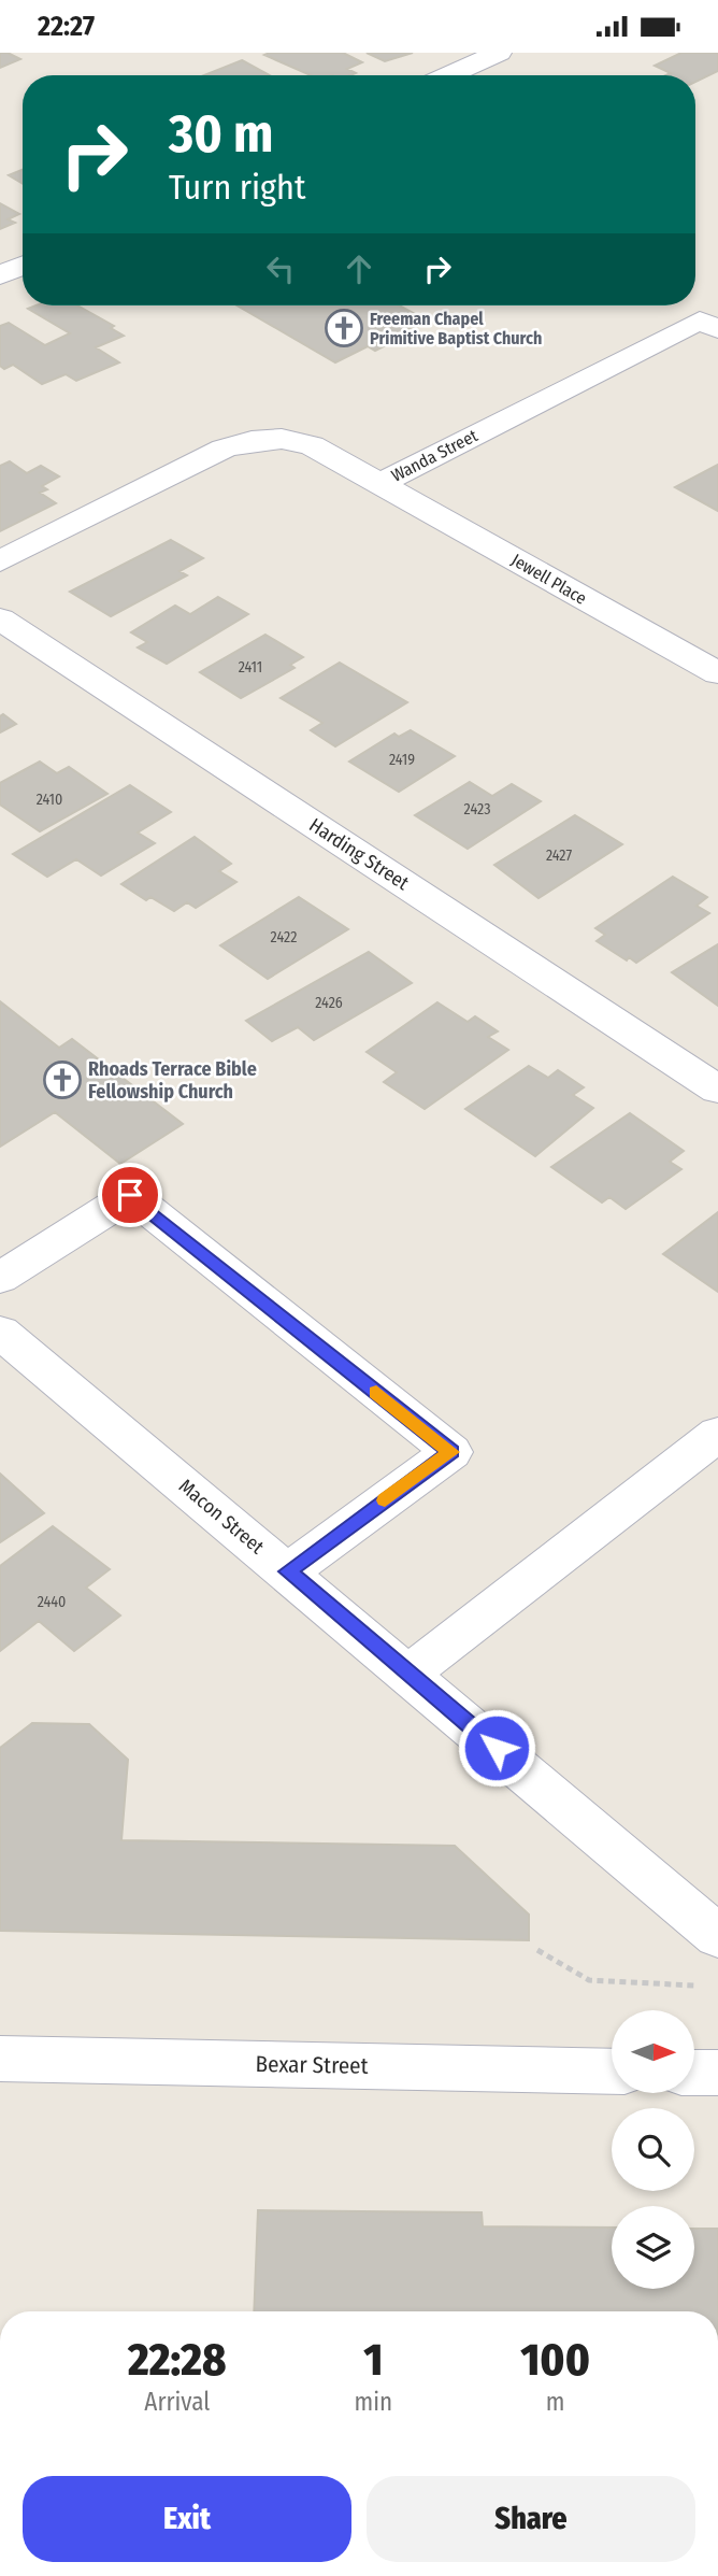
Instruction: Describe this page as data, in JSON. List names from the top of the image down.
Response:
{
  "streets": {
    "street": [
      "Wanda Street",
      "Jewell Place",
      "Harding Street",
      "Macon Street",
      "Bexar Street"
    ]
  },
  "crossings": [
    ["Wanda Street", "Jewell Place"]
  ],
  "places": {
    "church": ["Freeman Chapel Primitive Baptist Church", "Rhoads Terrace Bible Fellowship Church"]
  },
  "house_numbers": [
    "2411",
    "2419",
    "2410",
    "2423",
    "2427",
    "2422",
    "2426",
    "2440"
  ],
  "north": "right",
  "page": {
    "status": "22:27",
    "turn": ["30 m", "Turn right"],
    "eta": [
      "22:28",
      "Arrival",
      "1",
      "min",
      "100",
      "m"
    ],
    "buttons": ["Exit", "Share"]
  }
}
